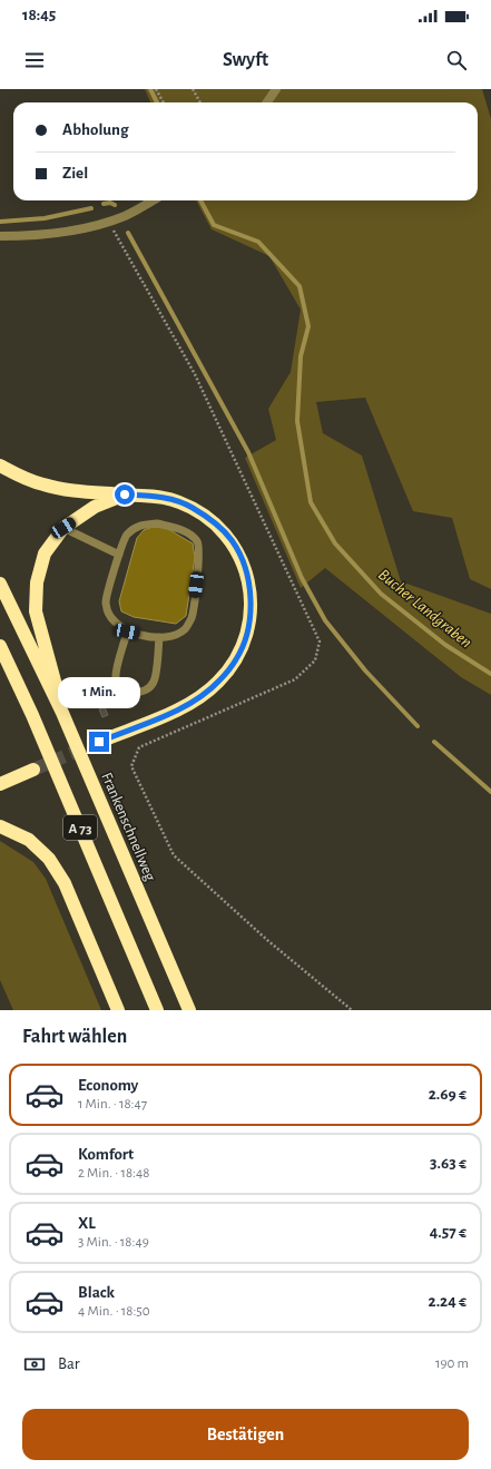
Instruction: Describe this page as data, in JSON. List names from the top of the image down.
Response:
{
  "streets": {
    "highway": ["Frankenschnellweg", "A 73"]
  },
  "water": ["Bucher Landgraben"],
  "page": {
    "status": "18:45",
    "header": "Swyft",
    "banner": ["Abholung", "Ziel"],
    "bubble": "1 Min.",
    "heading": "Fahrt wählen",
    "list": [
      {
        "name": "Economy",
        "note": "1 Min. · 18:47",
        "value": "2.69 €"
      },
      {
        "name": "Komfort",
        "note": "2 Min. · 18:48",
        "value": "3.63 €"
      },
      {
        "name": "XL",
        "note": "3 Min. · 18:49",
        "value": "4.57 €"
      },
      {
        "name": "Black",
        "note": "4 Min. · 18:50",
        "value": "2.24 €"
      }
    ],
    "pay": ["Bar", "190 m"],
    "buttons": "Bestätigen"
  }
}
